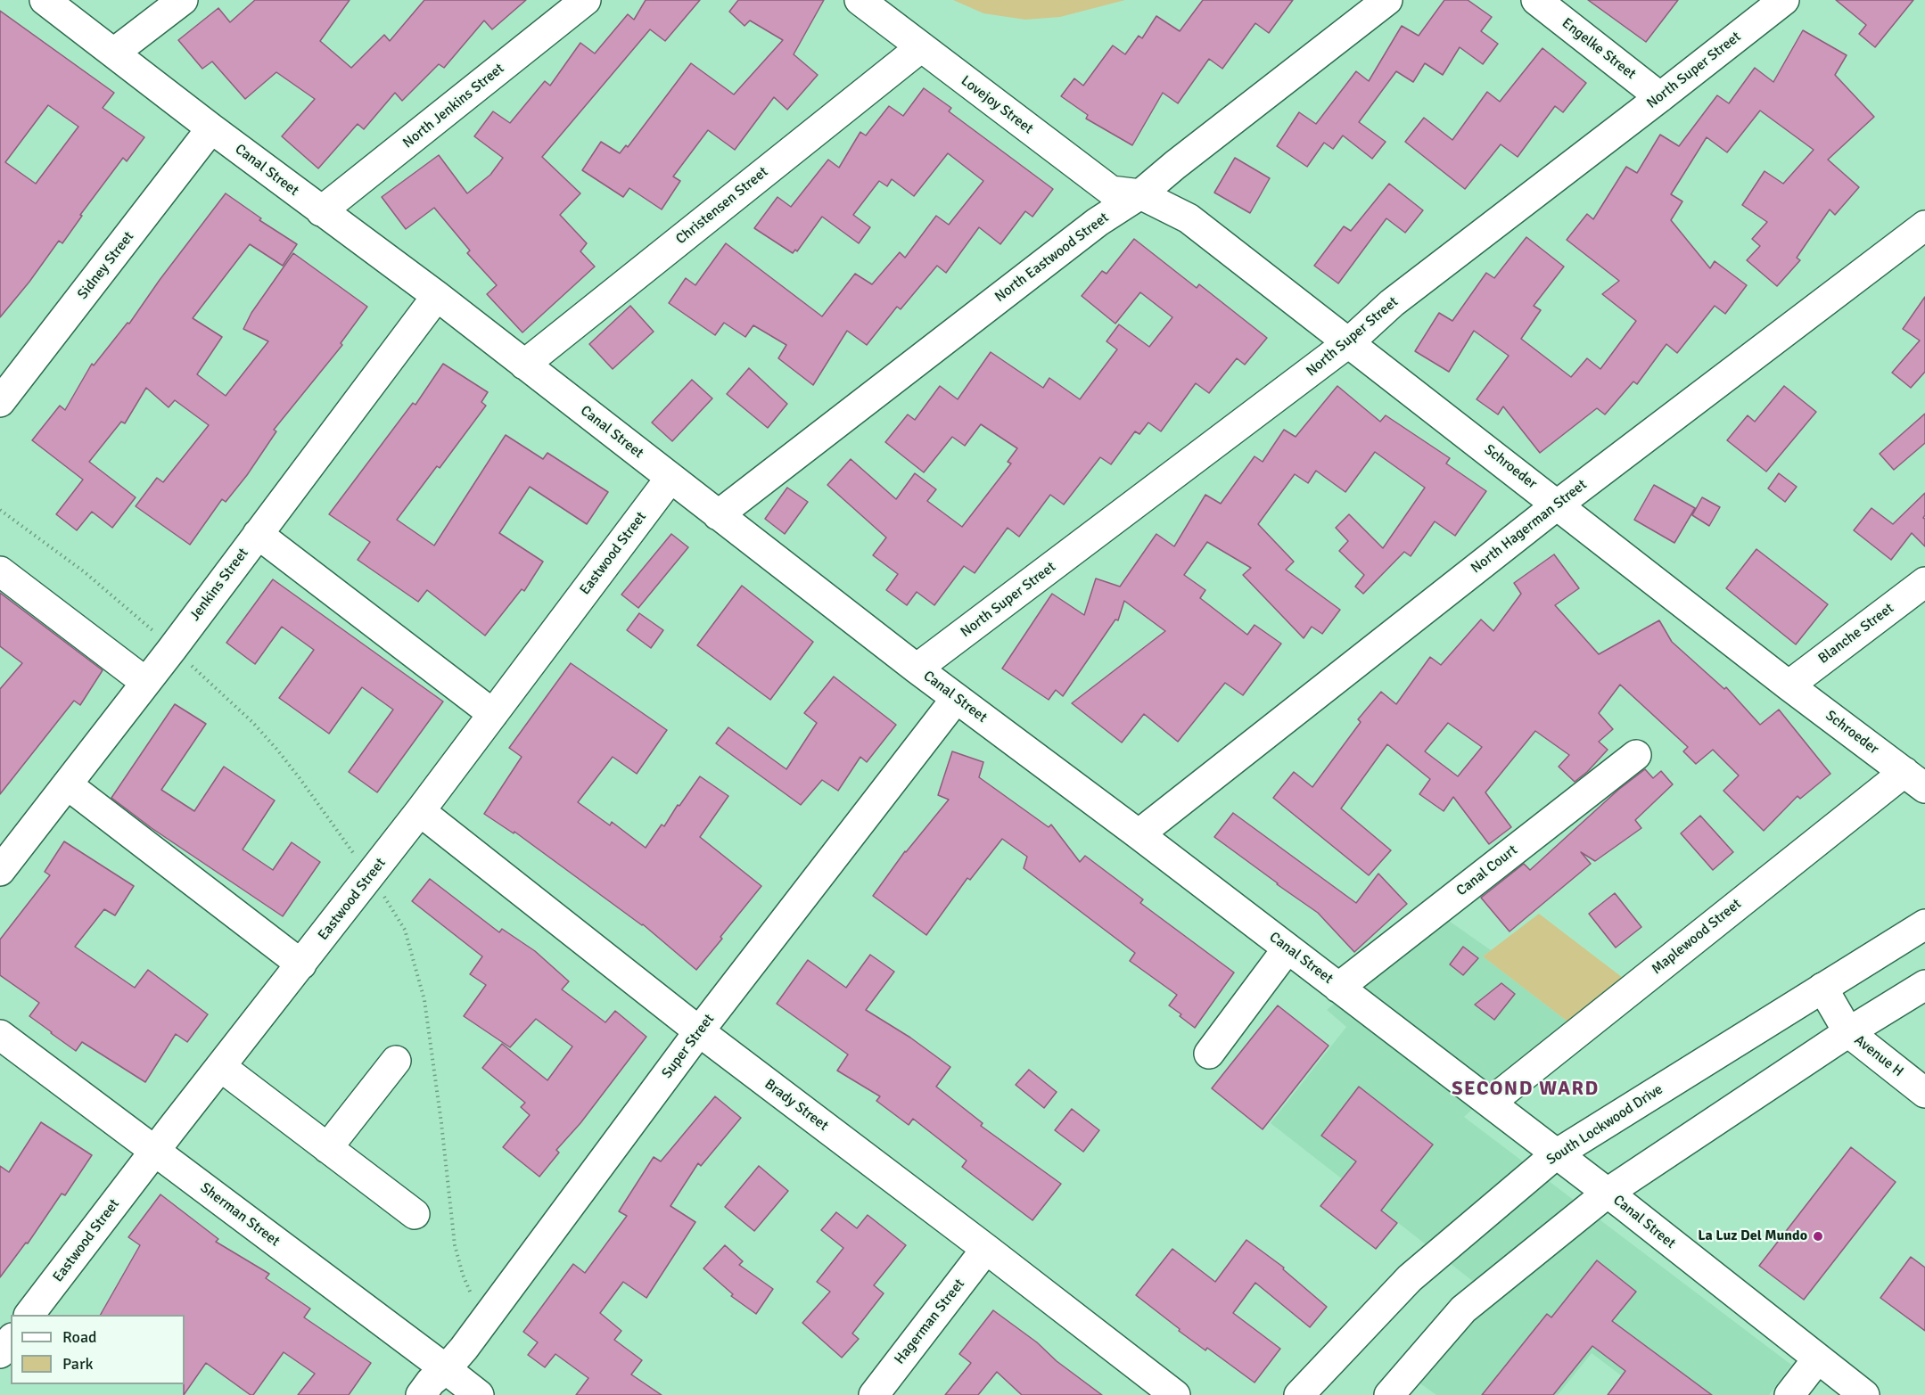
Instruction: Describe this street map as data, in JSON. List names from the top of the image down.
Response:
{
  "streets": {
    "street": [
      "Engelke Street",
      "North Super Street",
      "Lovejoy Street",
      "North Jenkins Street",
      "Canal Street",
      "Christensen Street",
      "North Eastwood Street",
      "Sidney Street",
      "Schroeder",
      "North Hagerman Street",
      "Eastwood Street",
      "Jenkins Street",
      "Blanche Street",
      "Canal Court",
      "Maplewood Street",
      "Super Street",
      "Avenue H",
      "Brady Street",
      "South Lockwood Drive",
      "Sherman Street",
      "Hagerman Street"
    ]
  },
  "crossings": [
    ["Engelke Street", "North Super Street"],
    ["North Super Street", "Canal Street"],
    ["North Super Street", "Schroeder"],
    ["Lovejoy Street", "Christensen Street"],
    ["Lovejoy Street", "North Eastwood Street"],
    ["Lovejoy Street", "Schroeder"],
    ["North Jenkins Street", "Canal Street"],
    ["Canal Street", "Christensen Street"],
    ["Canal Street", "North Eastwood Street"],
    ["Canal Street", "Sidney Street"],
    ["Canal Street", "North Hagerman Street"],
    ["Canal Street", "Eastwood Street"],
    ["Canal Street", "Jenkins Street"],
    ["Canal Street", "Canal Court"],
    ["Canal Street", "Maplewood Street"],
    ["Canal Street", "Super Street"],
    ["Canal Street", "South Lockwood Drive"],
    ["North Eastwood Street", "Schroeder"],
    ["Schroeder", "North Hagerman Street"],
    ["Schroeder", "Blanche Street"],
    ["Schroeder", "Maplewood Street"],
    ["Eastwood Street", "Brady Street"],
    ["Eastwood Street", "Sherman Street"],
    ["Super Street", "Brady Street"],
    ["Super Street", "Sherman Street"],
    ["Avenue H", "South Lockwood Drive"],
    ["Brady Street", "Hagerman Street"]
  ],
  "districts": ["SECOND WARD"],
  "places": ["La Luz Del Mundo"],
  "legend": ["Road", "Park"]
}
